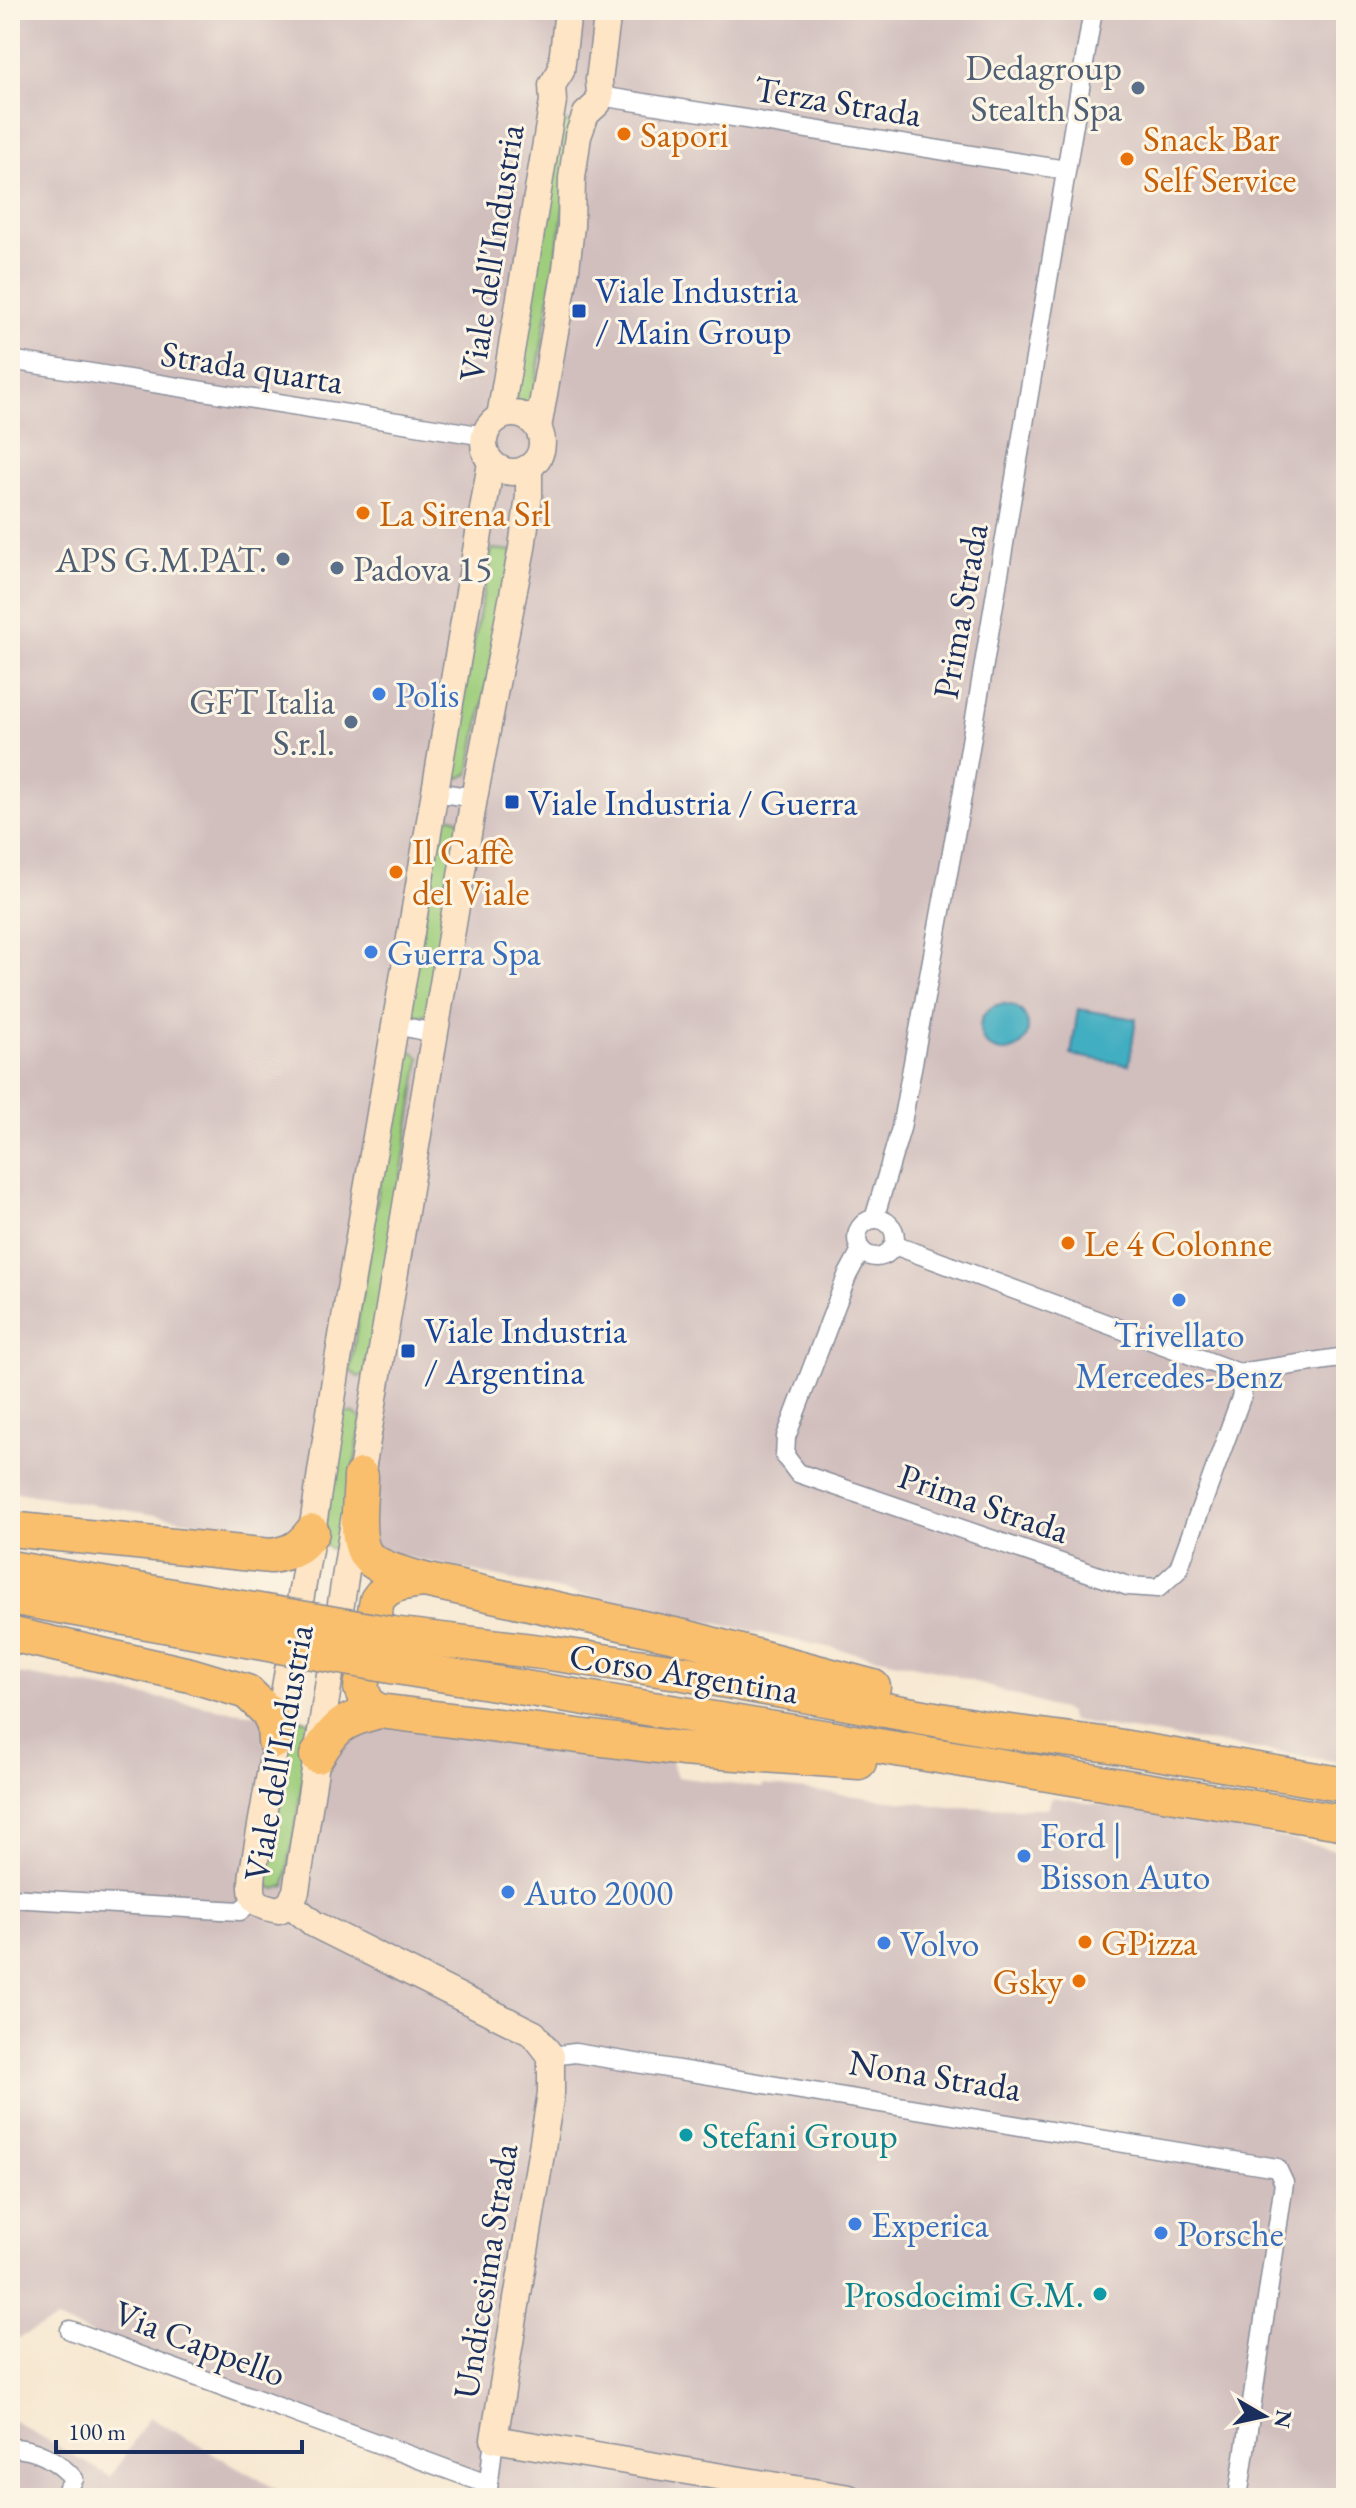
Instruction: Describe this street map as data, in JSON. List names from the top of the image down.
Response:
{
  "streets": {
    "highway": ["Corso Argentina"],
    "street": [
      "Terza Strada",
      "Viale dell'Industria",
      "Strada quarta",
      "Prima Strada",
      "Nona Strada",
      "Undicesima Strada",
      "Via Cappello"
    ]
  },
  "crossings": [
    ["Terza Strada", "Viale dell'Industria"],
    ["Terza Strada", "Prima Strada"],
    ["Viale dell'Industria", "Strada quarta"],
    ["Nona Strada", "Undicesima Strada"],
    ["Undicesima Strada", "Via Cappello"]
  ],
  "places": {
    "other": [
      "Dedagroup Stealth Spa",
      "Sapori",
      "Snack Bar Self Service",
      "La Sirena Srl",
      "APS G.M.PAT.",
      "Padova 15",
      "Polis",
      "GFT Italia S.r.l.",
      "Il Caffè del Viale",
      "Guerra Spa",
      "Le 4 Colonne",
      "Trivellato Mercedes-Benz",
      "Ford | Bisson Auto",
      "Auto 2000",
      "GPizza",
      "Volvo",
      "Gsky",
      "Stefani Group",
      "Experica",
      "Porsche",
      "Prosdocimi G.M."
    ],
    "transit": ["Viale Industria / Main Group", "Viale Industria / Guerra", "Viale Industria / Argentina"]
  },
  "scale_bar": "100 m",
  "north": "right"
}
